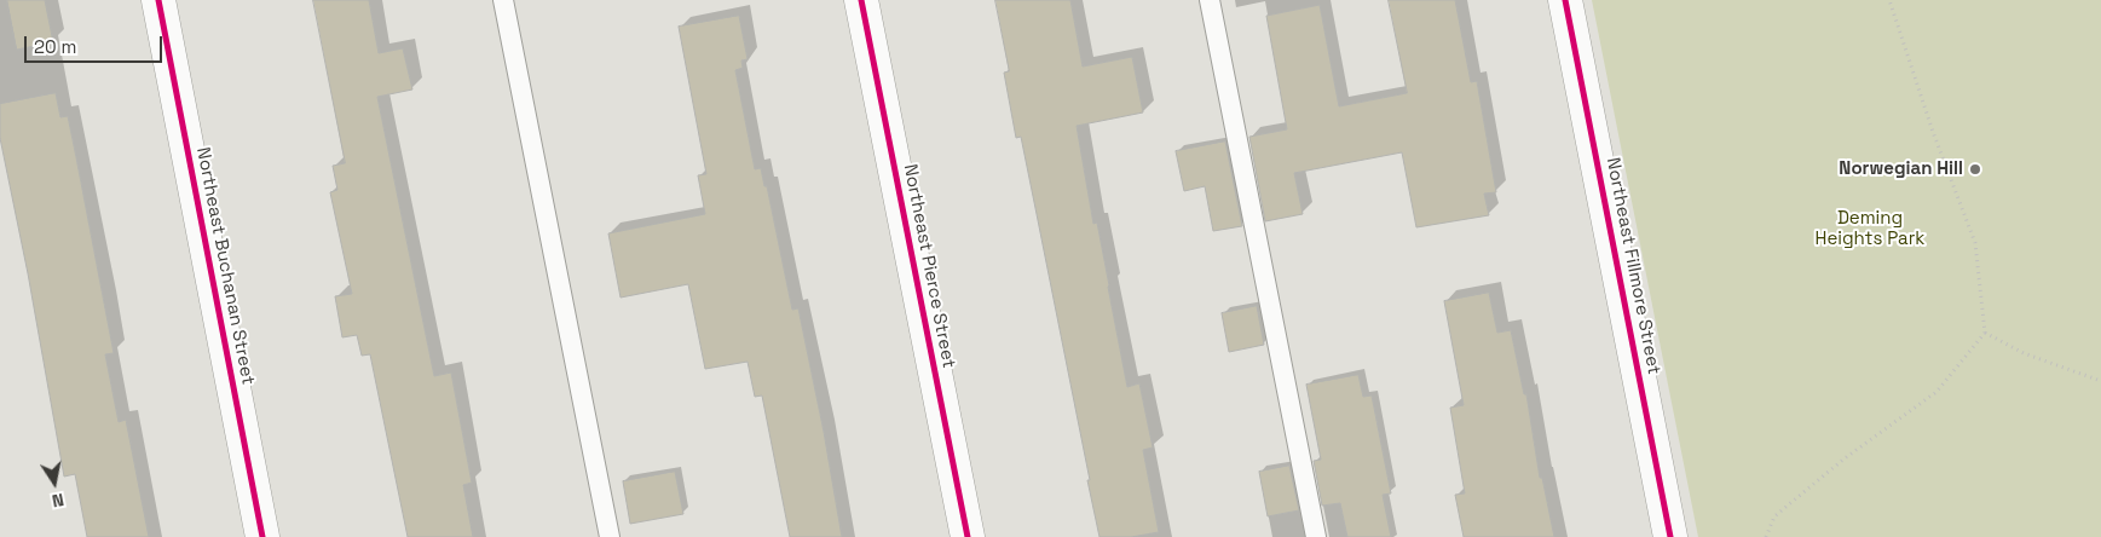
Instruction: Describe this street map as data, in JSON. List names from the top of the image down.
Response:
{
  "streets": {
    "street": ["Northeast Buchanan Street", "Northeast Pierce Street", "Northeast Fillmore Street"]
  },
  "parks": ["Deming Heights Park"],
  "places": ["Norwegian Hill"],
  "scale_bar": "20 m",
  "north": "bottom"
}
